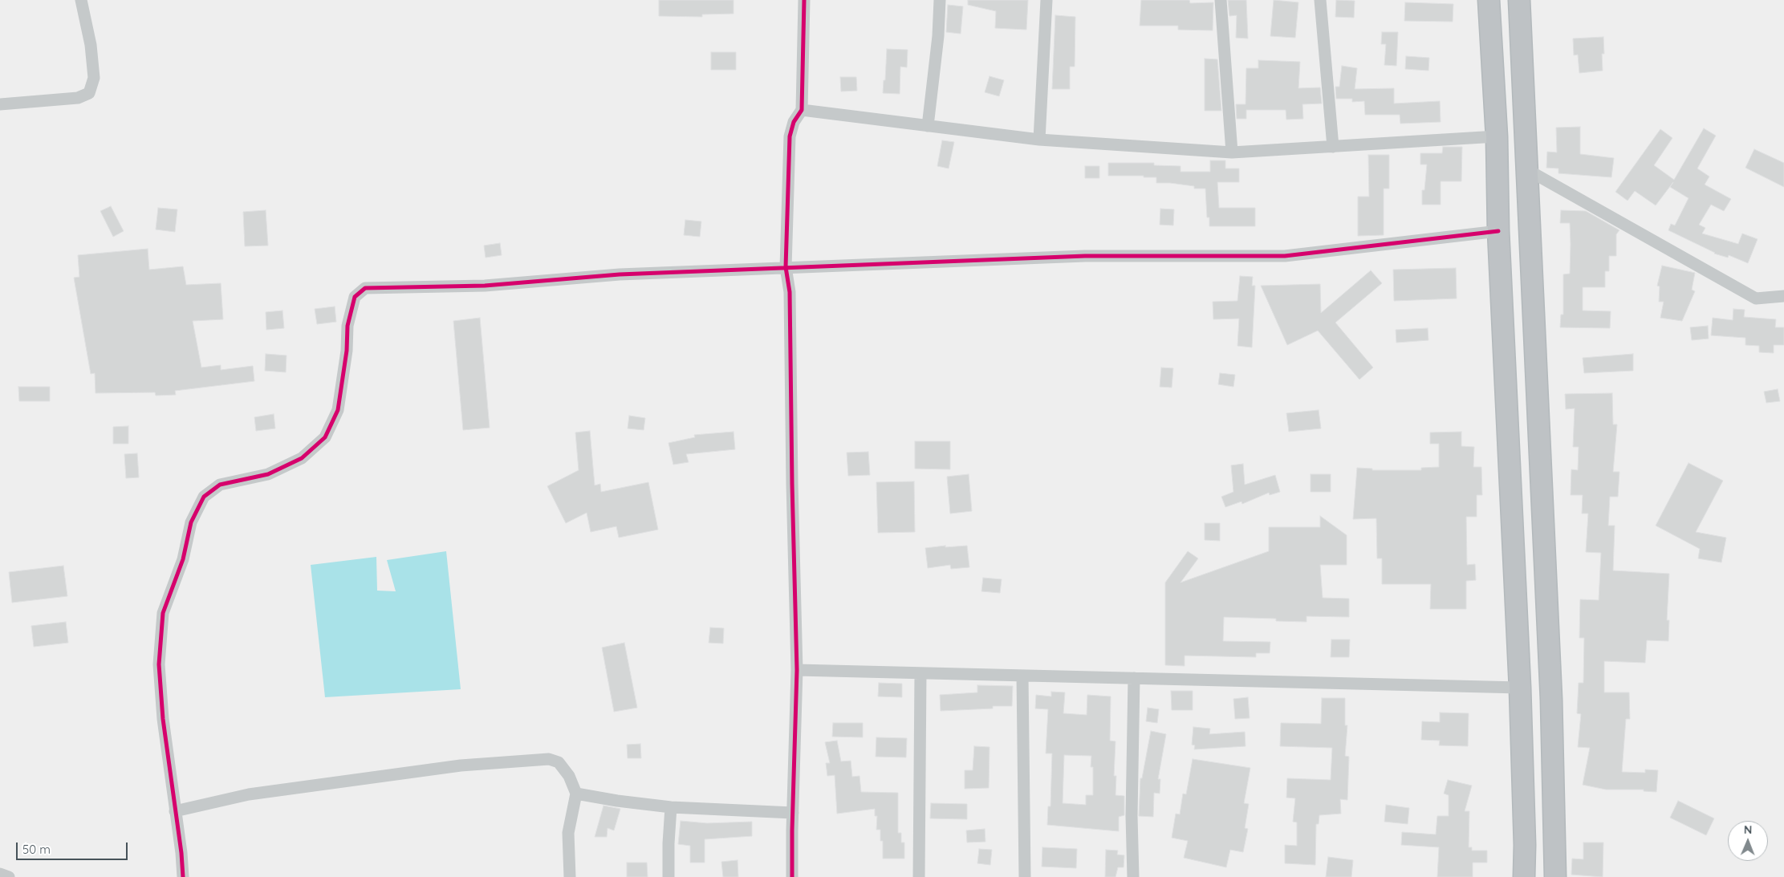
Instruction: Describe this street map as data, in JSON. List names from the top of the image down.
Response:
{
  "scale_bar": "50 m",
  "north": "top"
}
